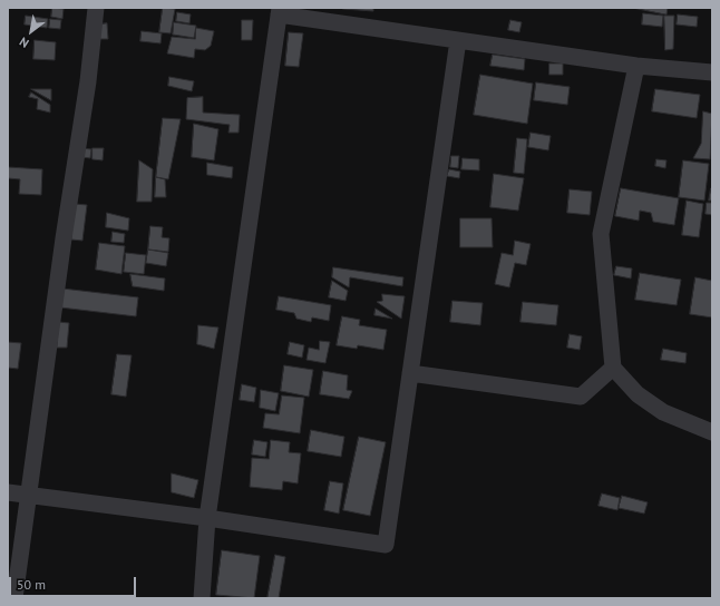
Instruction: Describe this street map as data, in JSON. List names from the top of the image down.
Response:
{
  "scale_bar": "50 m",
  "north": "bottom left"
}
